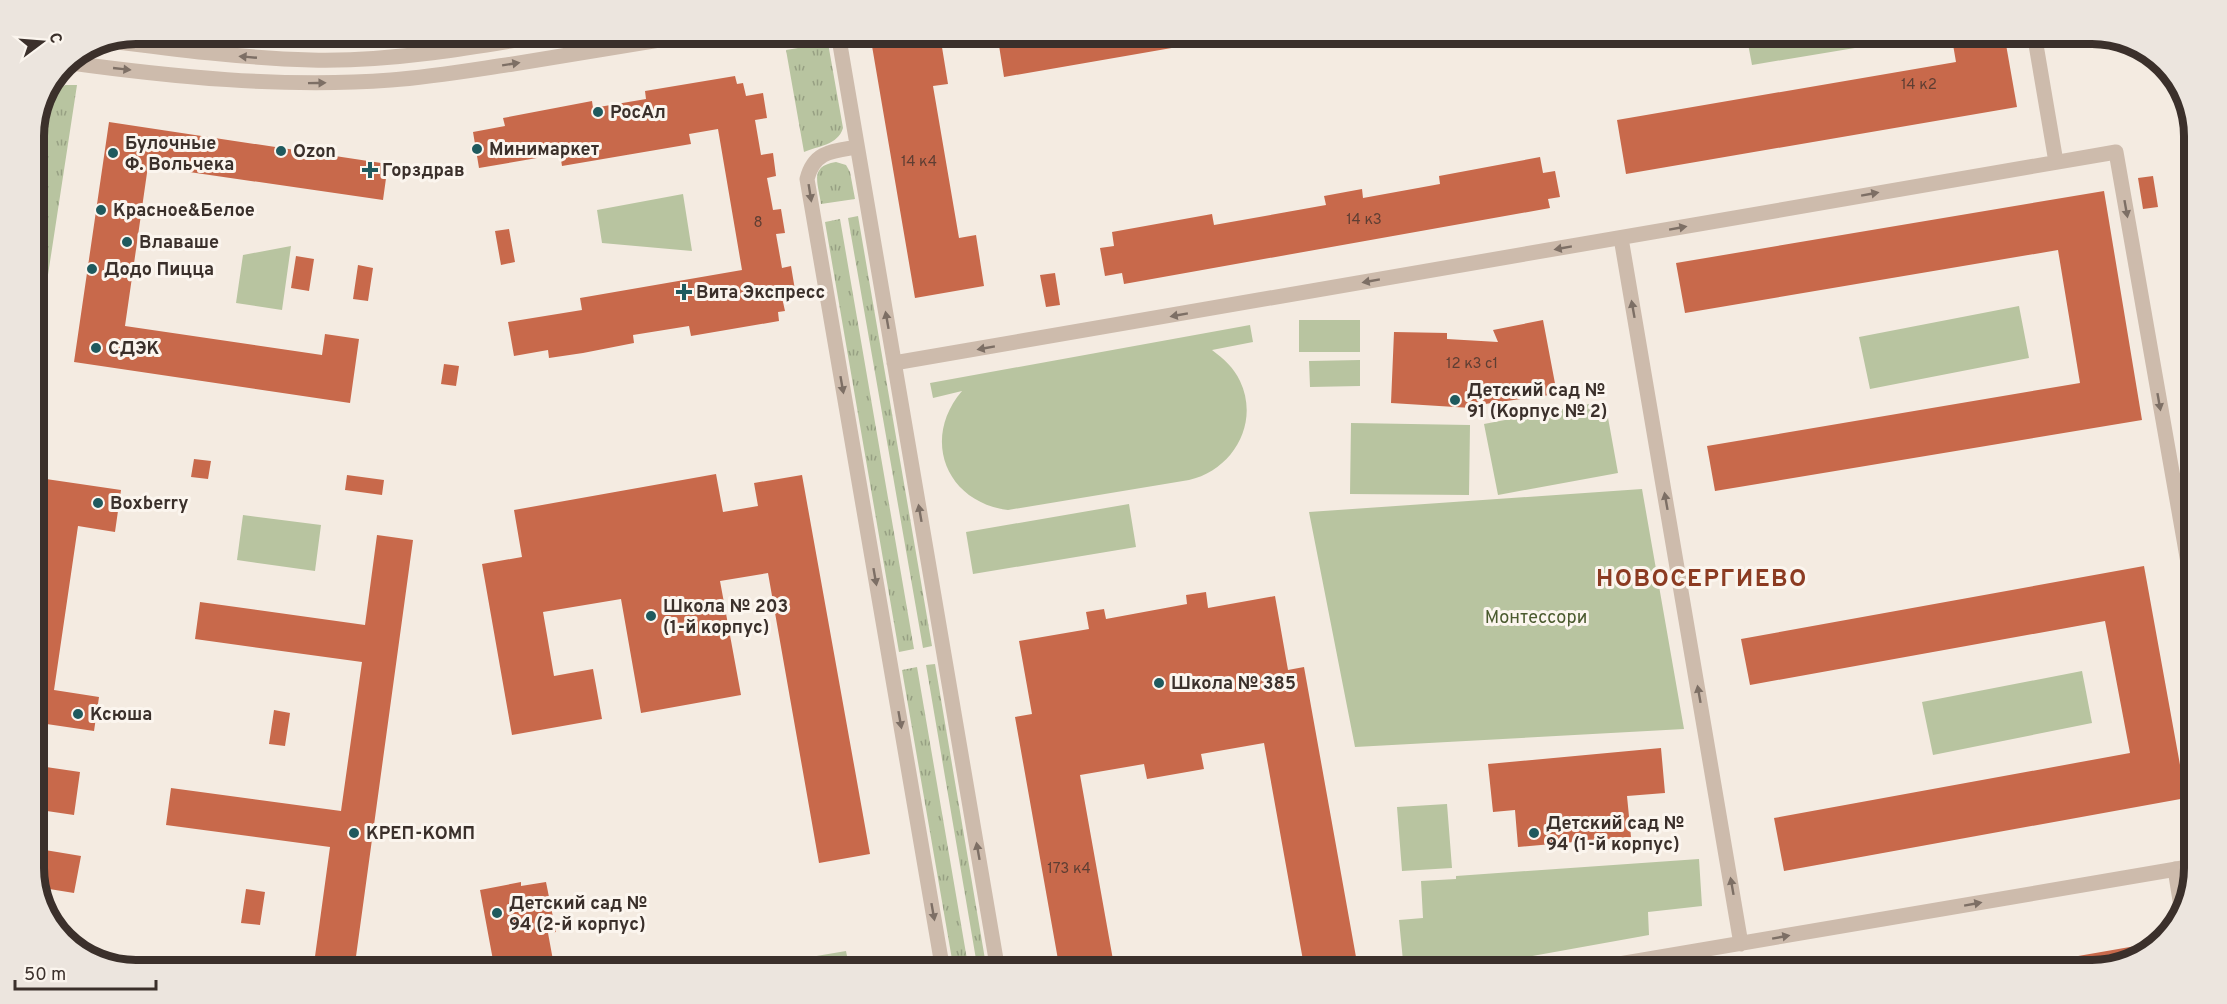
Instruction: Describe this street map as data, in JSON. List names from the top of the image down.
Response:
{
  "districts": ["НОВОСЕРГИЕВО"],
  "parks": ["Монтессори"],
  "places": {
    "other": [
      "РосАл",
      "Минимаркет",
      "Ozon",
      "Булочные Ф. Вольчека",
      "Красное&Белое",
      "Влаваше",
      "Додо Пицца",
      "СДЭК",
      "Детский сад № 91 (Корпус № 2)",
      "Boxberry",
      "Школа № 203 (1-й корпус)",
      "Школа № 385",
      "Ксюша",
      "КРЕП-КОМП",
      "Детский сад № 94 (1-й корпус)",
      "Детский сад № 94 (2-й корпус)"
    ],
    "health": ["Горздрав", "Вита Экспресс"]
  },
  "house_numbers": [
    "14 к2",
    "14 к4",
    "14 к3",
    "8",
    "12 к3 c1",
    "173 к4"
  ],
  "scale_bar": "50 m",
  "north": "right"
}
